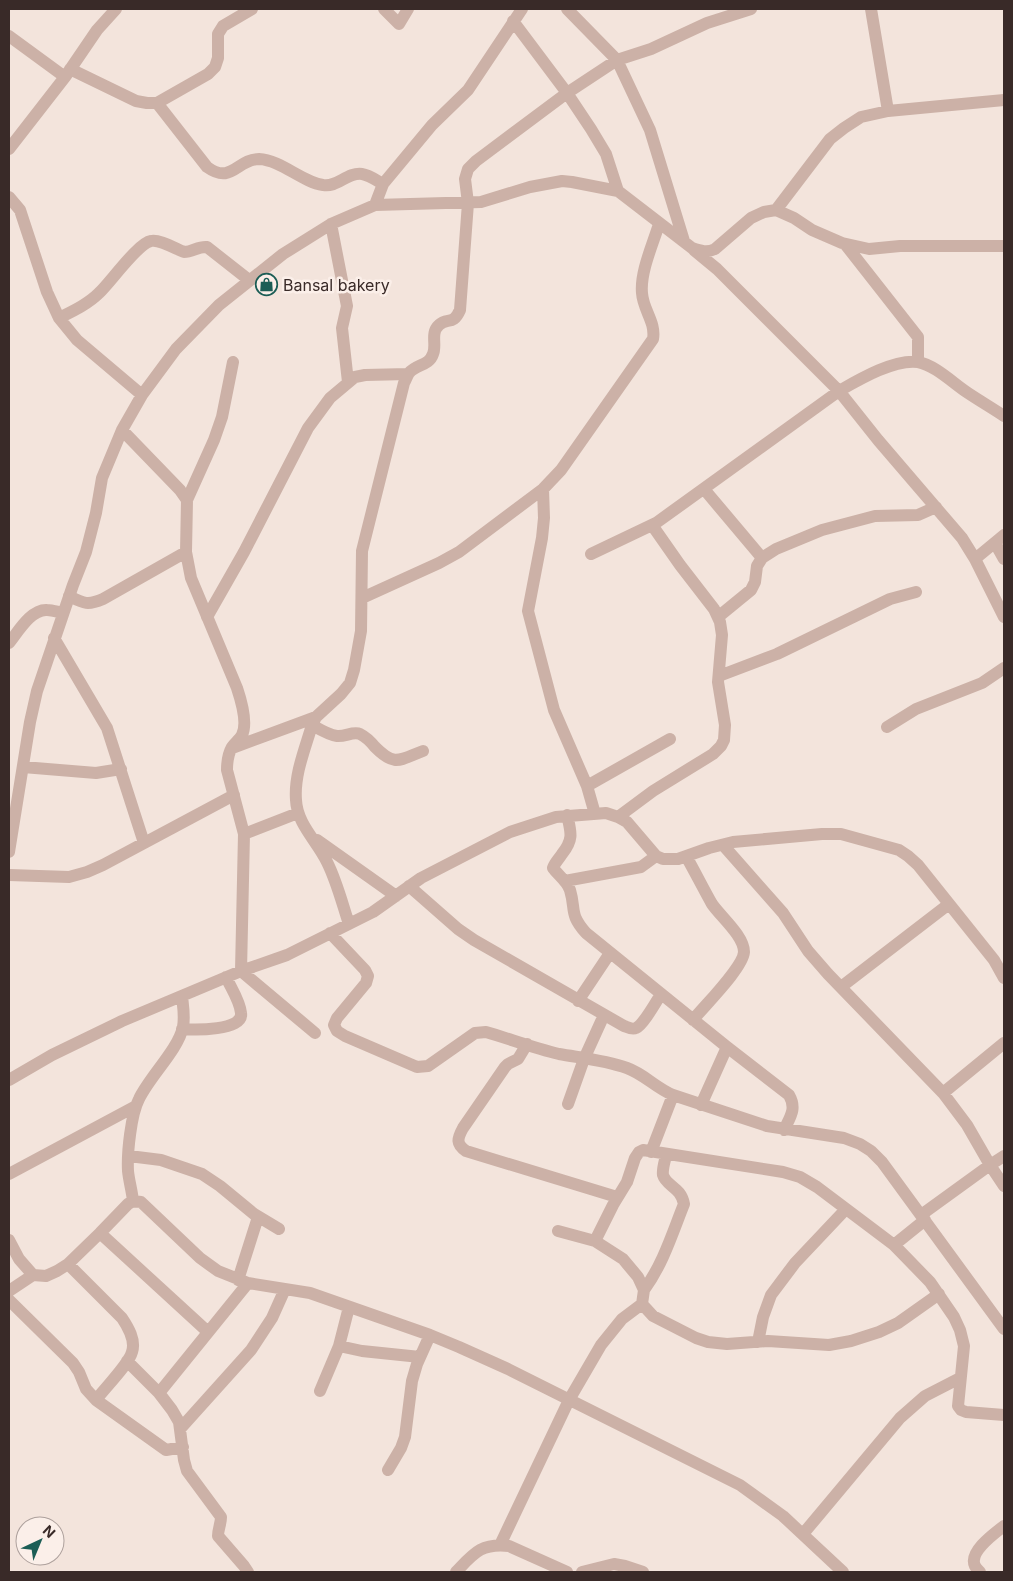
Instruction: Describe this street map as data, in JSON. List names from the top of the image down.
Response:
{
  "places": {
    "shop": ["Bansal bakery"]
  },
  "north": "top right"
}
